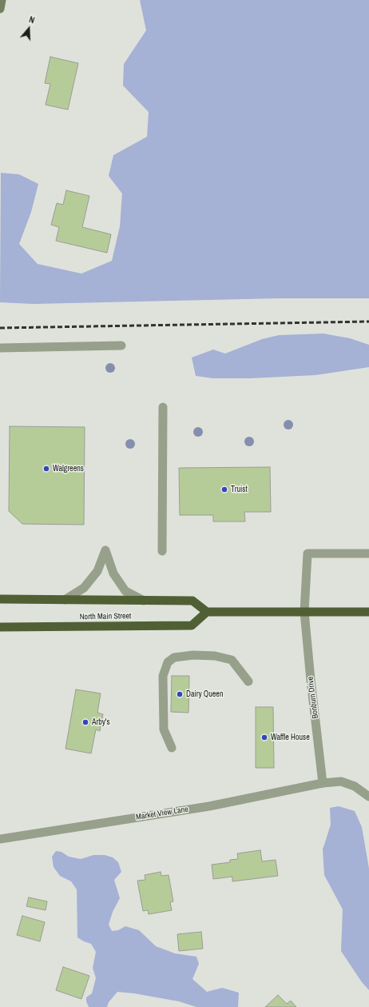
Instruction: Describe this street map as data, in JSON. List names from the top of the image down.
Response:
{
  "streets": {
    "highway": ["North Main Street"],
    "street": ["Bonburn Drive", "Market View Lane"]
  },
  "crossings": [
    ["Bonburn Drive", "Market View Lane"]
  ],
  "places": [
    "Walgreens",
    "Truist",
    "Dairy Queen",
    "Arby's",
    "Waffle House"
  ],
  "north": "top"
}
